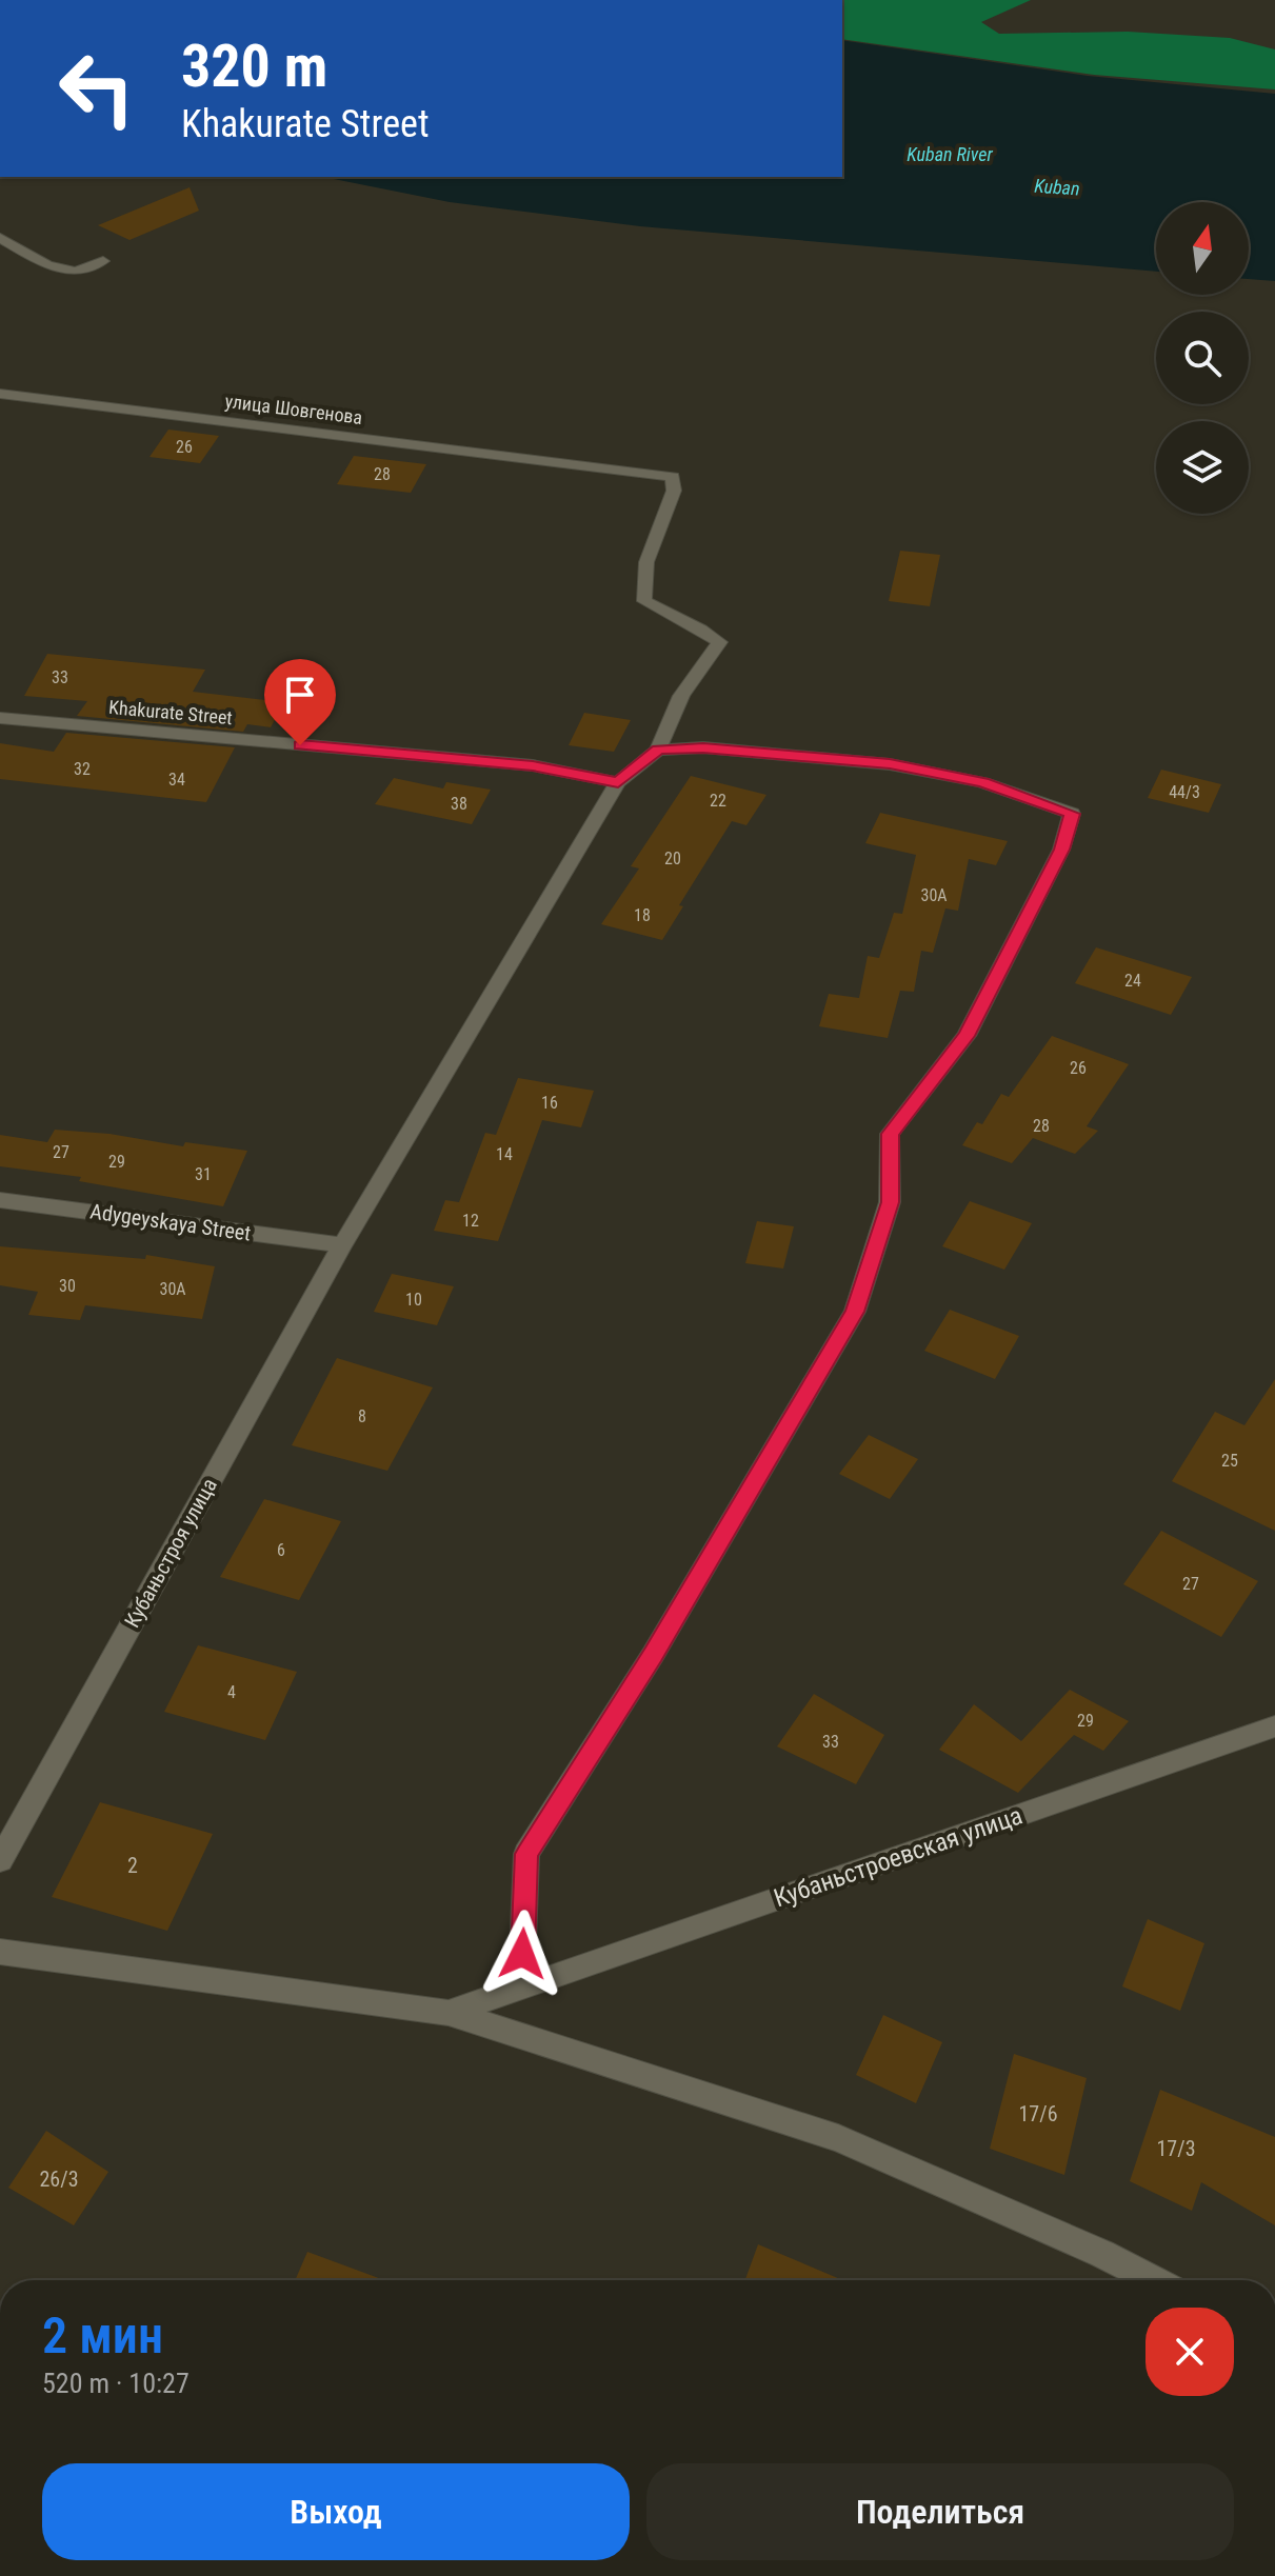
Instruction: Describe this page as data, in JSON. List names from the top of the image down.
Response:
{
  "streets": {
    "street": [
      "улица Шовгенова",
      "Khakurate Street",
      "Adygeyskaya Street",
      "Кубаньстроя улица",
      "Кубаньстроевская улица"
    ]
  },
  "crossings": [
    ["Khakurate Street", "Кубаньстроя улица"],
    ["Adygeyskaya Street", "Кубаньстроя улица"]
  ],
  "water": ["Kuban River", "Kuban"],
  "house_numbers": [
    "26",
    "28",
    "33",
    "32",
    "34",
    "44/3",
    "22",
    "38",
    "20",
    "30А",
    "18",
    "24",
    "26",
    "16",
    "28",
    "27",
    "14",
    "29",
    "31",
    "12",
    "30",
    "30А",
    "10",
    "8",
    "25",
    "6",
    "27",
    "4",
    "29",
    "33",
    "2",
    "17/6",
    "17/3",
    "26/3"
  ],
  "north": "top",
  "page": {
    "turn": ["320 m", "Khakurate Street"],
    "heading": ["2 мин", "520 m · 10:27"],
    "buttons": ["Выход", "Поделиться"]
  }
}
